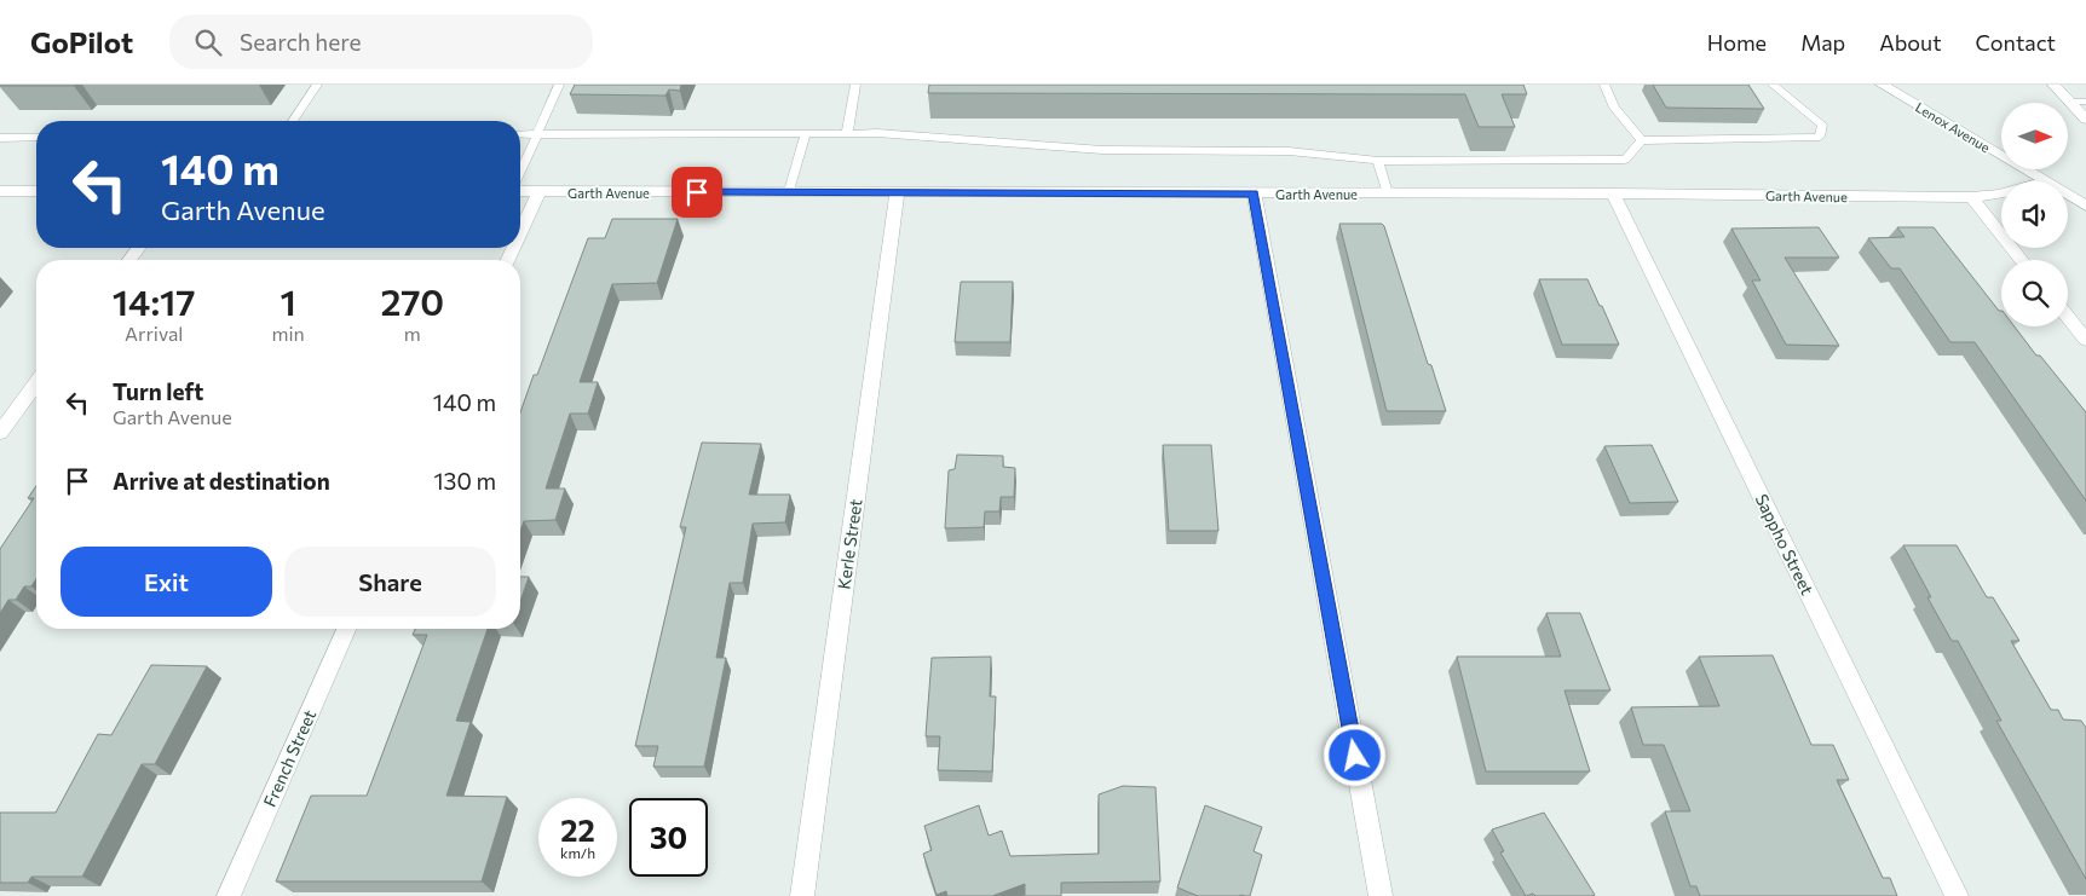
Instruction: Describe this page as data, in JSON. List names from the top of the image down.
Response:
{
  "streets": {
    "street": [
      "Lenox Avenue",
      "Garth Avenue",
      "Kerle Street",
      "Sappho Street",
      "French Street"
    ]
  },
  "crossings": [
    ["Garth Avenue", "Kerle Street"],
    ["Garth Avenue", "Sappho Street"]
  ],
  "north": "right",
  "page": {
    "header": "GoPilot",
    "search": "Search here",
    "nav": [
      "Home",
      "Map",
      "About",
      "Contact"
    ],
    "turn": ["140 m", "Garth Avenue"],
    "eta": [
      "14:17",
      "Arrival",
      "1",
      "min",
      "270",
      "m"
    ],
    "list": [
      {
        "name": "Turn left",
        "note": "Garth Avenue",
        "value": "140 m"
      },
      {
        "name": "Arrive at destination",
        "value": "130 m"
      }
    ],
    "buttons": ["Exit", "Share"],
    "speed": "22 km/h",
    "limit": "30"
  }
}
